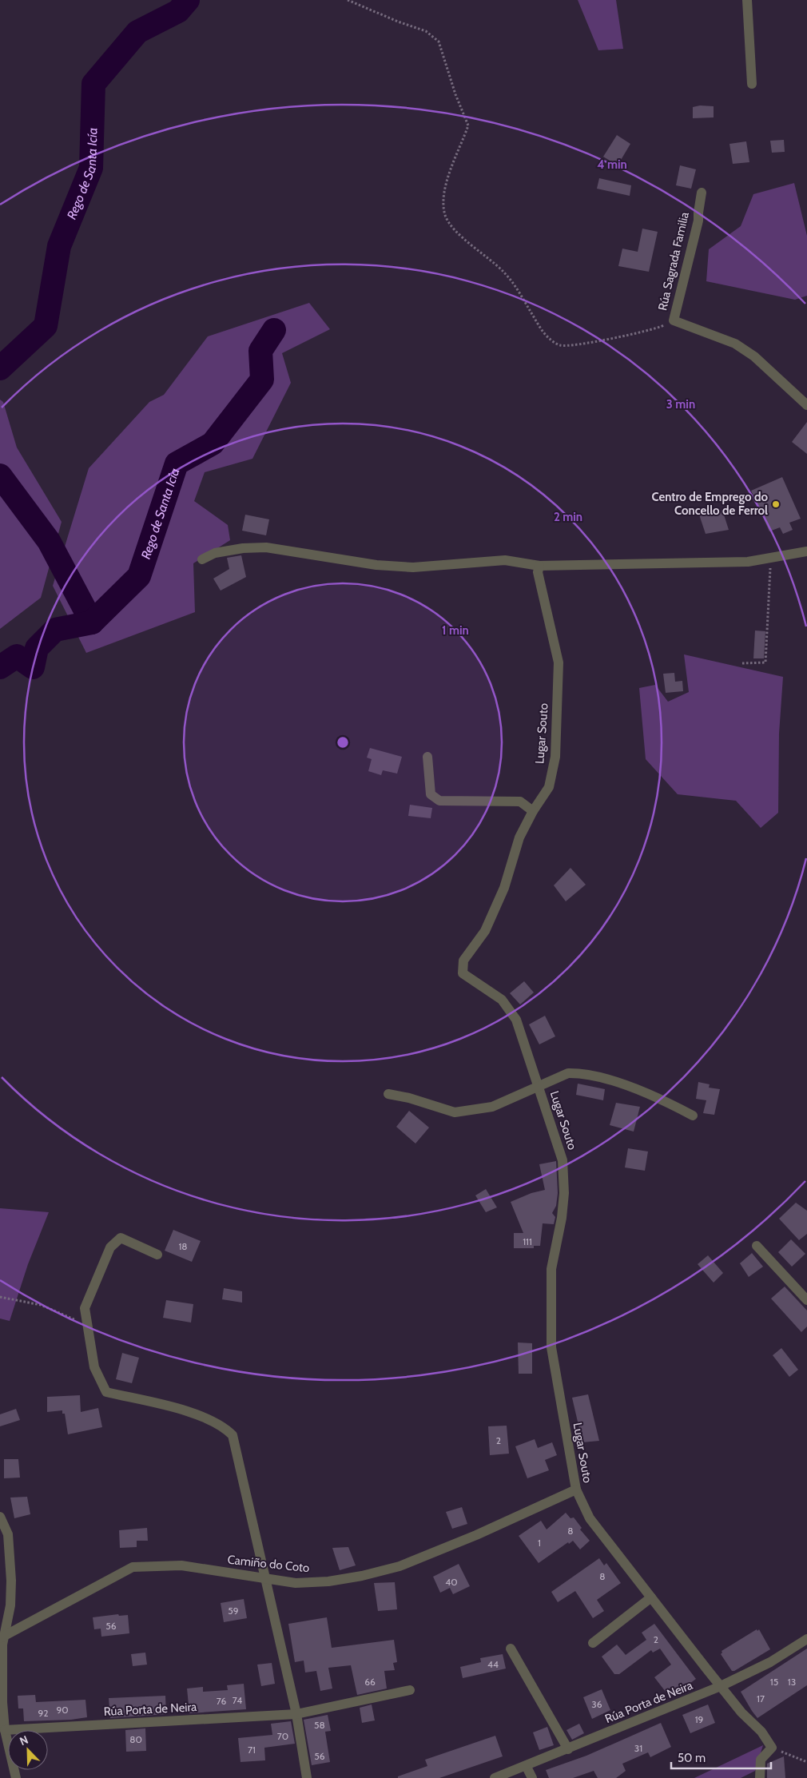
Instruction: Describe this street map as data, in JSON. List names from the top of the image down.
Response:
{
  "streets": {
    "street": [
      "Rúa Sagrada Familia",
      "Lugar Souto",
      "Camiño do Coto",
      "Rúa Porta de Neira"
    ]
  },
  "crossings": [
    ["Lugar Souto", "Camiño do Coto"],
    ["Lugar Souto", "Rúa Porta de Neira"]
  ],
  "water": ["Rego de Santa Icía"],
  "places": ["Centro de Emprego do Concello de Ferrol"],
  "house_numbers": [
    "111",
    "18",
    "2",
    "8",
    "1",
    "8",
    "40",
    "59",
    "56",
    "2",
    "44",
    "66",
    "15",
    "13",
    "17",
    "74",
    "76",
    "36",
    "90",
    "92",
    "19",
    "58",
    "70",
    "80",
    "31",
    "71",
    "56"
  ],
  "scale_bar": "50 m",
  "north": "top left",
  "rings": [
    "4 min",
    "3 min",
    "2 min",
    "1 min"
  ]
}
